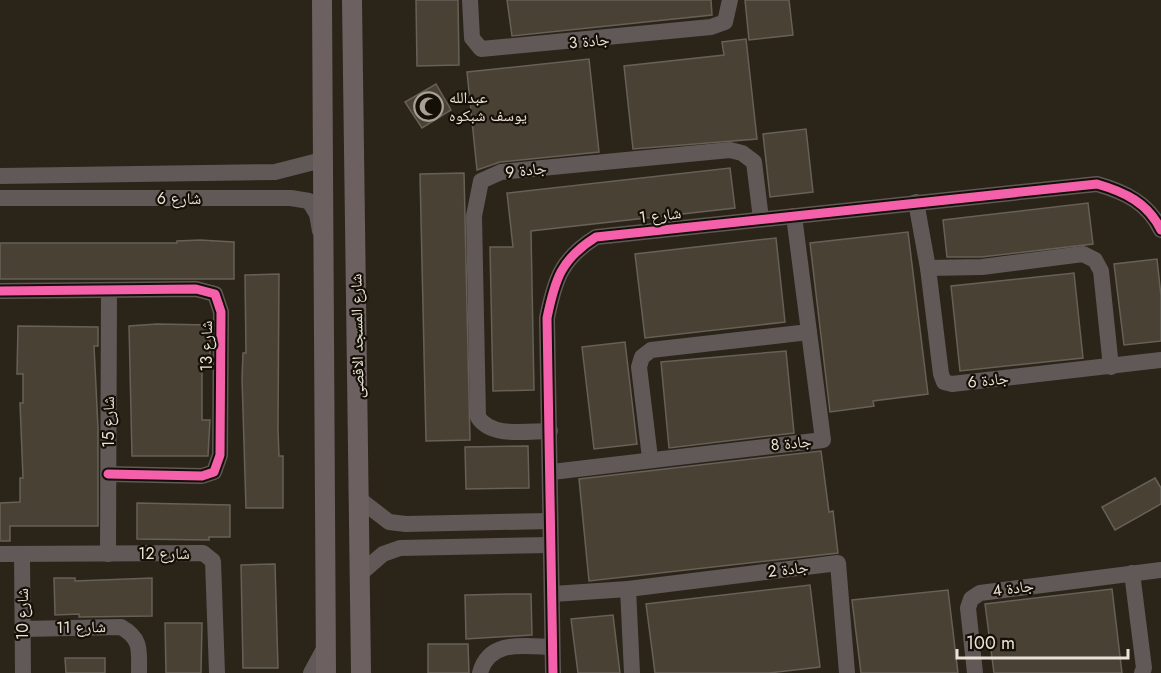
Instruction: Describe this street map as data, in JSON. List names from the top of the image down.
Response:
{
  "streets": {
    "main road": ["شارع المسجد الاقصى"],
    "street": [
      "جادة 3",
      "جادة 9",
      "شارع 6",
      "شارع 1",
      "شارع 13",
      "جادة 6",
      "شارع 15",
      "جادة 8",
      "شارع 12",
      "جادة 2",
      "جادة 4",
      "شارع 10",
      "شارع 11"
    ]
  },
  "crossings": [
    ["جادة 9", "شارع 1"],
    ["شارع 6", "شارع المسجد الاقصى"],
    ["شارع 1", "جادة 6"],
    ["شارع 1", "جادة 8"],
    ["شارع 1", "جادة 2"],
    ["شارع 13", "شارع 15"],
    ["شارع 15", "شارع 12"],
    ["شارع 12", "شارع 10"],
    ["شارع 10", "شارع 11"]
  ],
  "places": {
    "mosque": ["عبدالله يوسف شبكوه"]
  },
  "scale_bar": "100 m"
}
